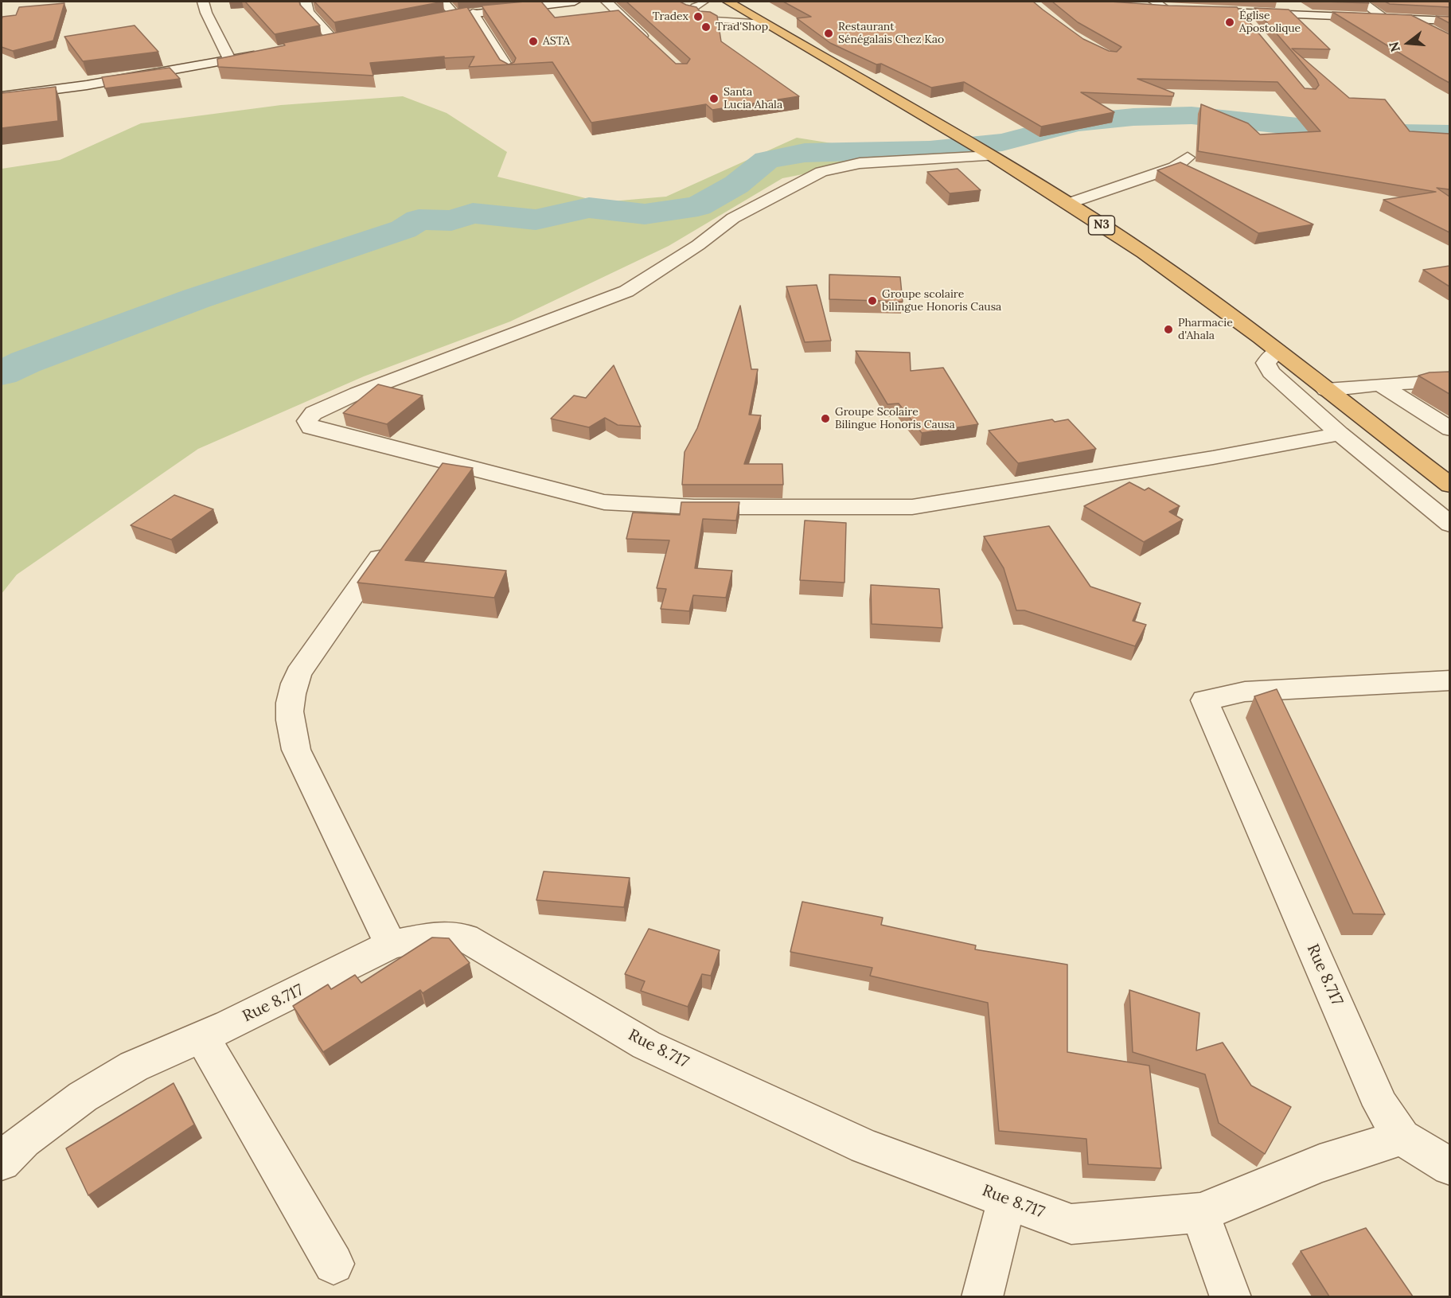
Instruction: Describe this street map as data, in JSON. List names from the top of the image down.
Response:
{
  "streets": {
    "highway": ["N3"],
    "street": ["Rue 8.717"]
  },
  "places": [
    "Tradex",
    "Église Apostolique",
    "Trad'Shop",
    "Restaurant Sénégalais Chez Kao",
    "ASTA",
    "Santa Lucia Ahala",
    "Groupe scolaire bilingue Honoris Causa",
    "Pharmacie d'Ahala",
    "Groupe Scolaire Bilingue Honoris Causa"
  ],
  "north": "left"
}
